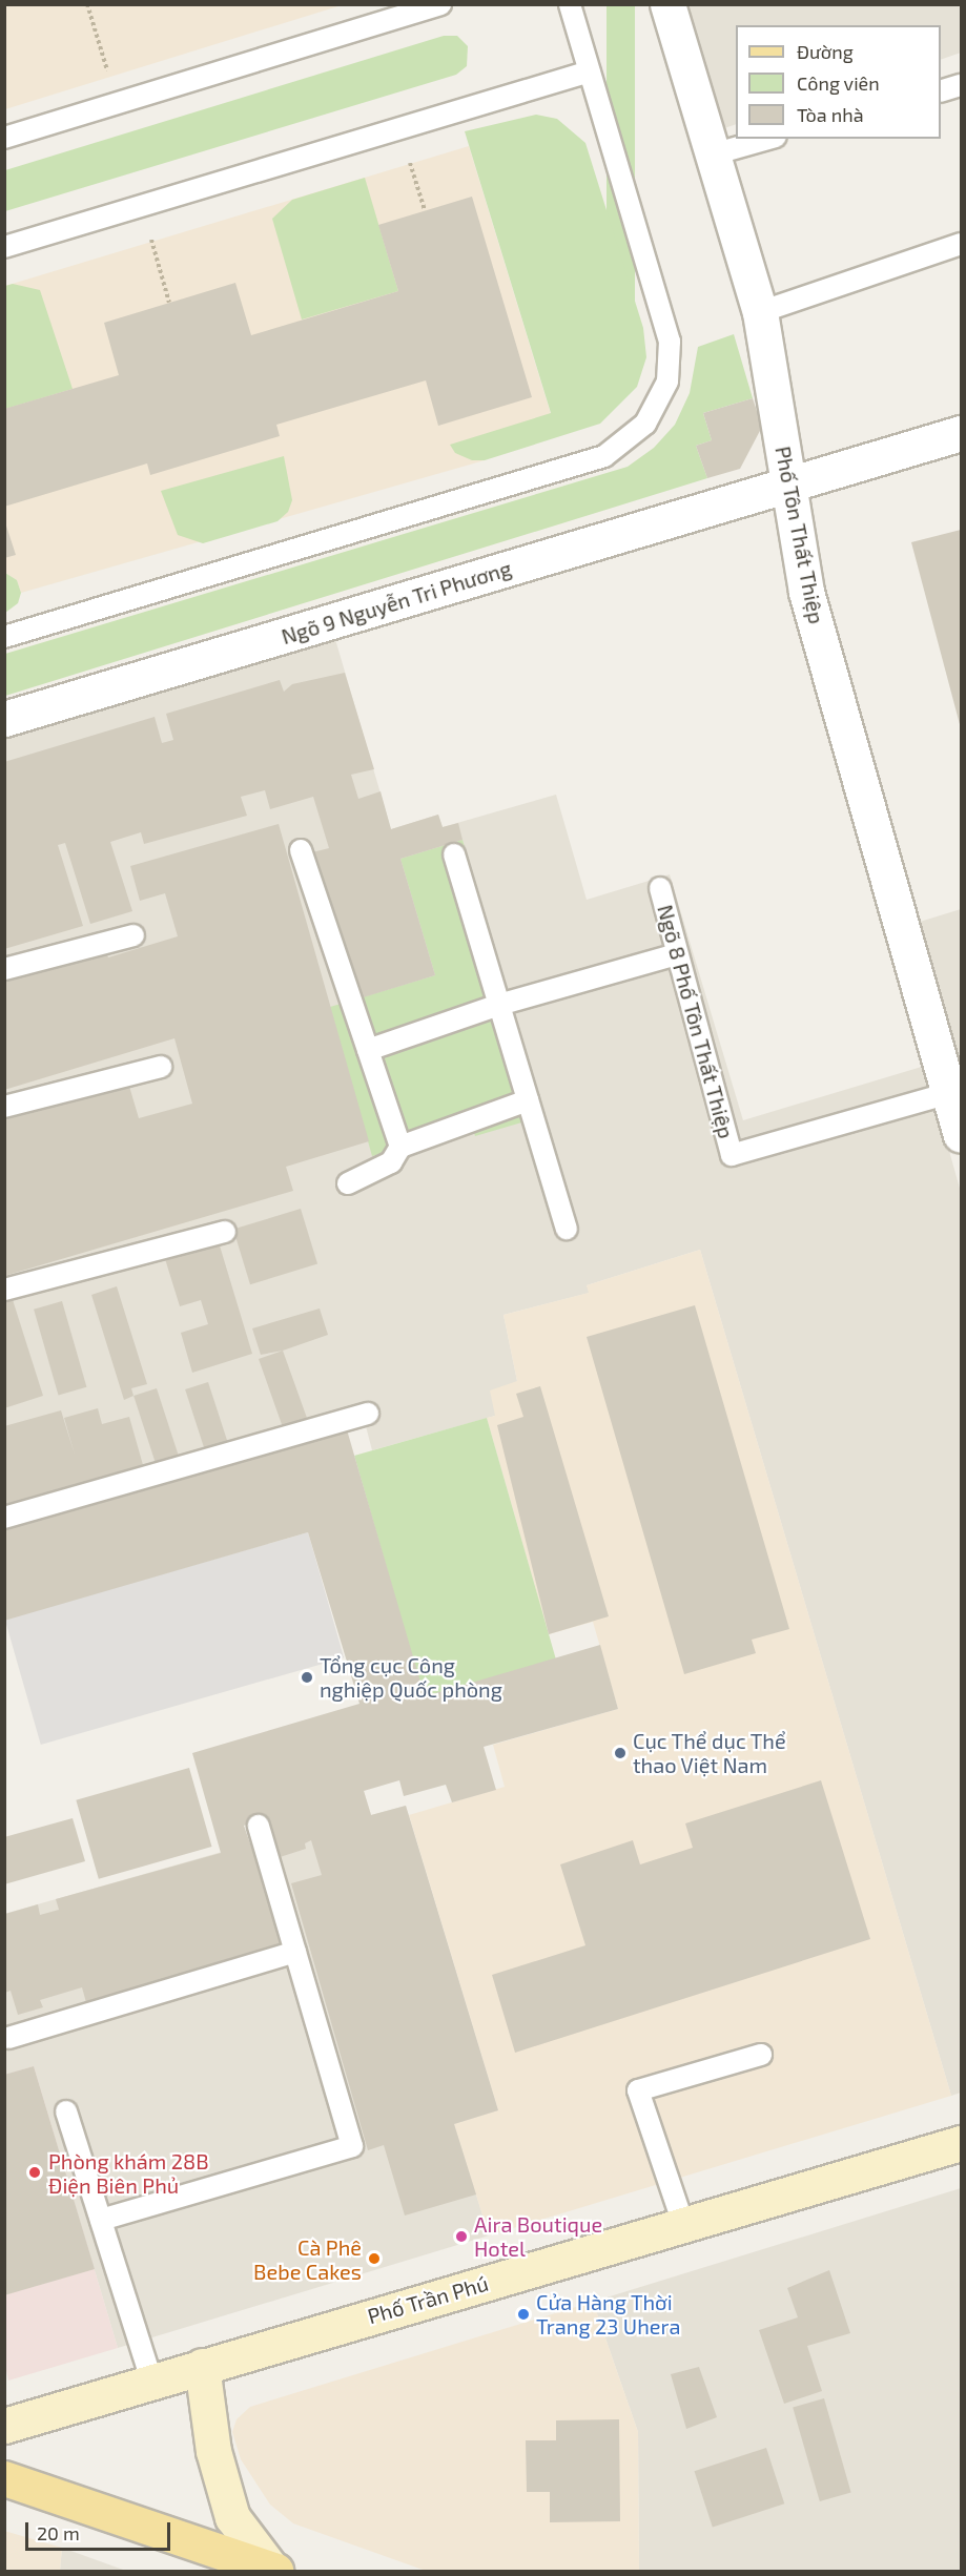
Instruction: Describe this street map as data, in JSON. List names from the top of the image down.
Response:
{
  "streets": {
    "street": ["Phố Tôn Thất Thiệp", "Ngõ 9 Nguyễn Tri Phương", "Phố Trần Phú"],
    "lane": ["Ngõ 8 Phố Tôn Thất Thiệp"]
  },
  "crossings": [
    ["Phố Tôn Thất Thiệp", "Ngõ 9 Nguyễn Tri Phương"],
    ["Phố Tôn Thất Thiệp", "Ngõ 8 Phố Tôn Thất Thiệp"]
  ],
  "places": [
    "Tổng cục Công nghiệp Quốc phòng",
    "Cục Thể dục Thể thao Việt Nam",
    "Phòng khám 28B Điện Biên Phủ",
    "Aira Boutique Hotel",
    "Cà Phê Bebe Cakes",
    "Cửa Hàng Thời Trang 23 Uhera"
  ],
  "legend": ["Đường", "Công viên", "Tòa nhà"],
  "scale_bar": "20 m"
}
